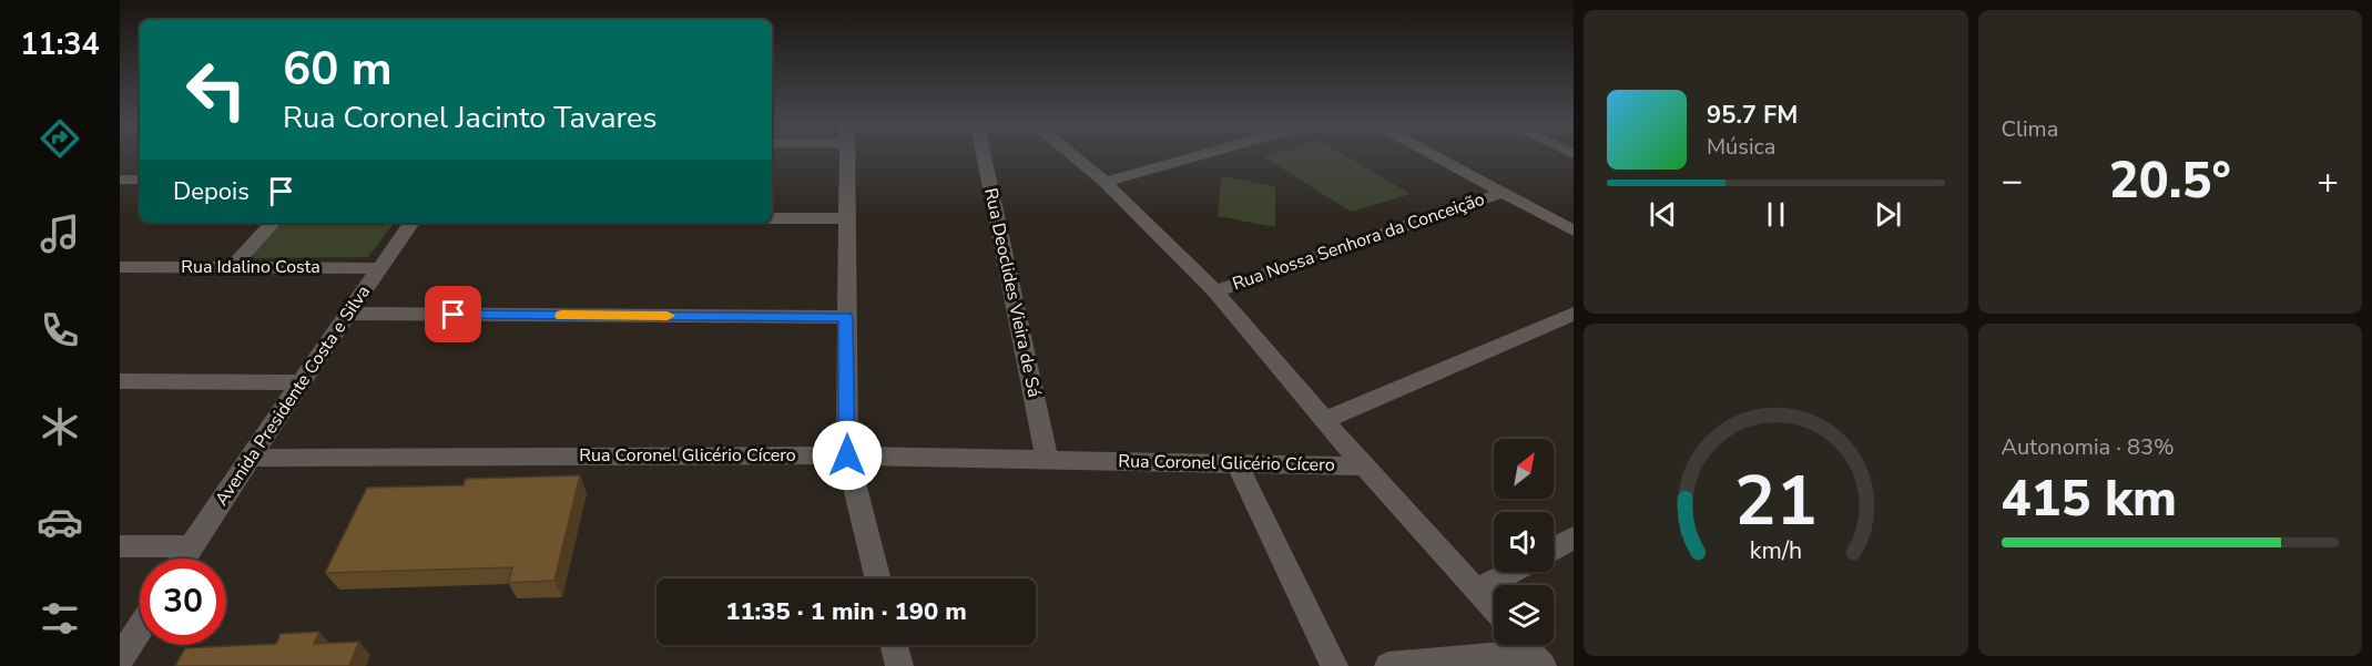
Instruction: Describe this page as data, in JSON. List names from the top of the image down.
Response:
{
  "streets": {
    "street": [
      "Rua Nossa Senhora da Conceição",
      "Rua Idalino Costa",
      "Rua Deoclides Vieira de Sá",
      "Avenida Presidente Costa e Silva",
      "Rua Coronel Glicério Cícero"
    ]
  },
  "crossings": [
    ["Rua Idalino Costa", "Avenida Presidente Costa e Silva"],
    ["Rua Deoclides Vieira de Sá", "Rua Coronel Glicério Cícero"],
    ["Avenida Presidente Costa e Silva", "Rua Coronel Glicério Cícero"]
  ],
  "north": "top right",
  "page": {
    "tabs": "11:34",
    "tile": [
      "Clima",
      ["Autonomia · 83%", "415 km"]
    ],
    "turn": ["60 m", "Rua Coronel Jacinto Tavares"],
    "song": ["95.7 FM", "Música"],
    "heat": ["−", "20.5°", "+"],
    "then": "Depois",
    "limit": "30",
    "trip": "11:35 · 1 min · 190 m",
    "gauge": ["21", "km/h"]
  }
}
